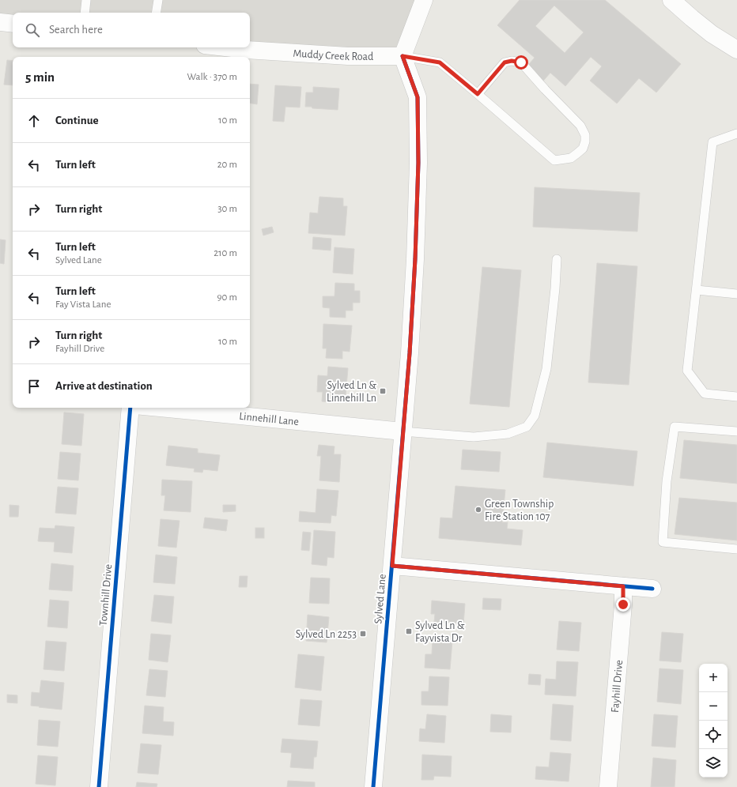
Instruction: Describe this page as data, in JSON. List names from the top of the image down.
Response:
{
  "streets": {
    "street": [
      "Muddy Creek Road",
      "Linnehill Lane",
      "Townhill Drive",
      "Sylved Lane",
      "Fayhill Drive"
    ]
  },
  "crossings": [
    ["Muddy Creek Road", "Sylved Lane"],
    ["Linnehill Lane", "Sylved Lane"]
  ],
  "places": {
    "transit": ["Sylved Ln & Linnehill Ln", "Sylved Ln & Fayvista Dr", "Sylved Ln 2253"],
    "other": ["Green Township Fire Station 107"]
  },
  "page": {
    "search": "Search here",
    "heading": ["5 min", "Walk · 370 m"],
    "list": [
      ["Continue", "10 m"],
      ["Turn left", "20 m"],
      ["Turn right", "30 m"],
      ["Turn left", "Sylved Lane", "210 m"],
      ["Turn left", "Fay Vista Lane", "90 m"],
      ["Turn right", "Fayhill Drive", "10 m"],
      "Arrive at destination"
    ],
    "map_buttons": ["+", "−"]
  }
}
